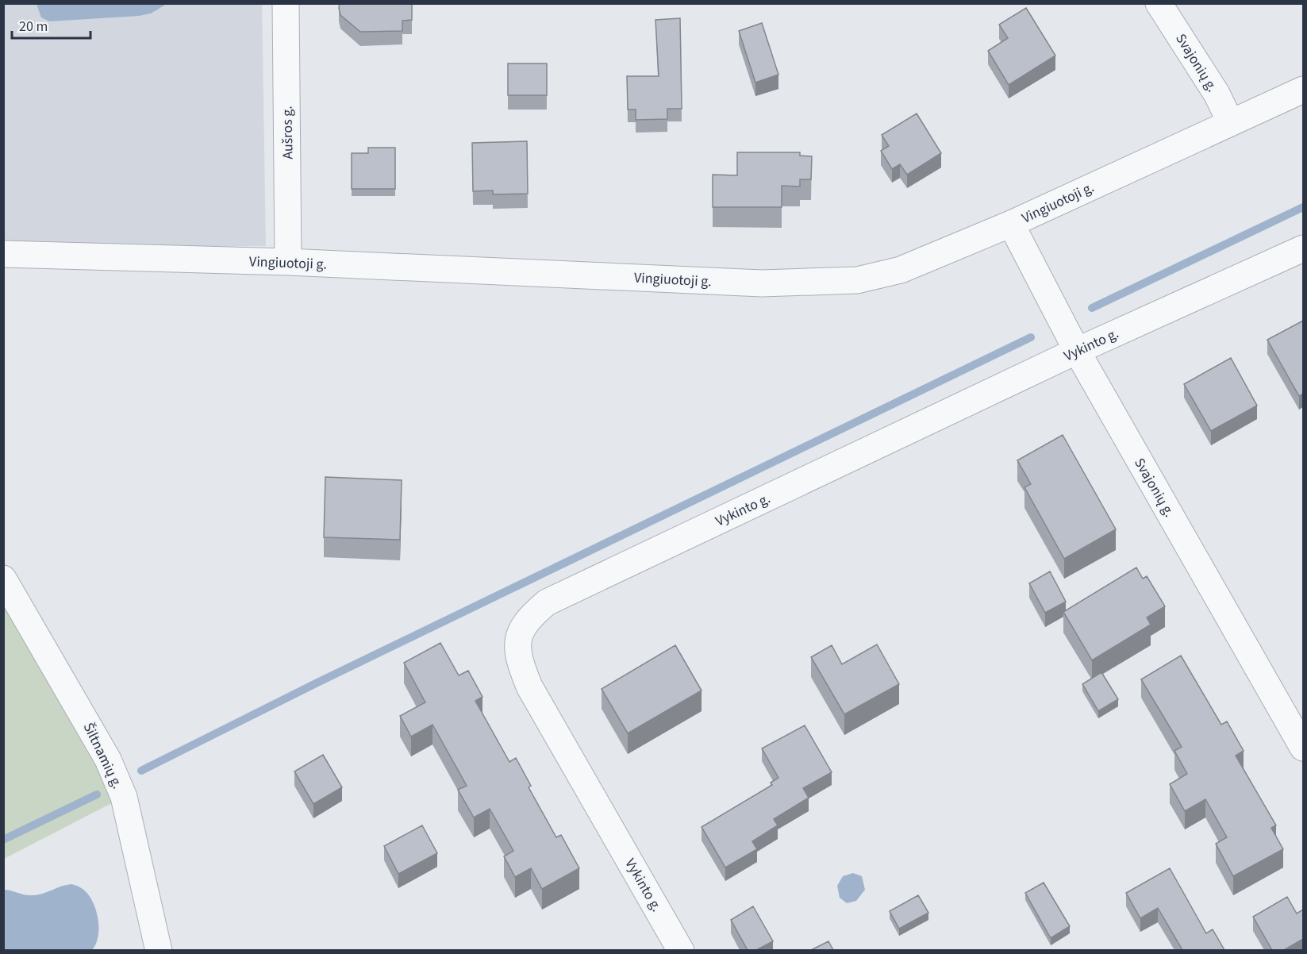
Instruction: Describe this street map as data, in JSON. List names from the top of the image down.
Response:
{
  "streets": {
    "street": [
      "Svajonių g.",
      "Aušros g.",
      "Vingiuotoji g.",
      "Vykinto g.",
      "Šiltnamių g."
    ]
  },
  "crossings": [
    ["Svajonių g.", "Vingiuotoji g."],
    ["Svajonių g.", "Vykinto g."],
    ["Aušros g.", "Vingiuotoji g."]
  ],
  "scale_bar": "20 m"
}
